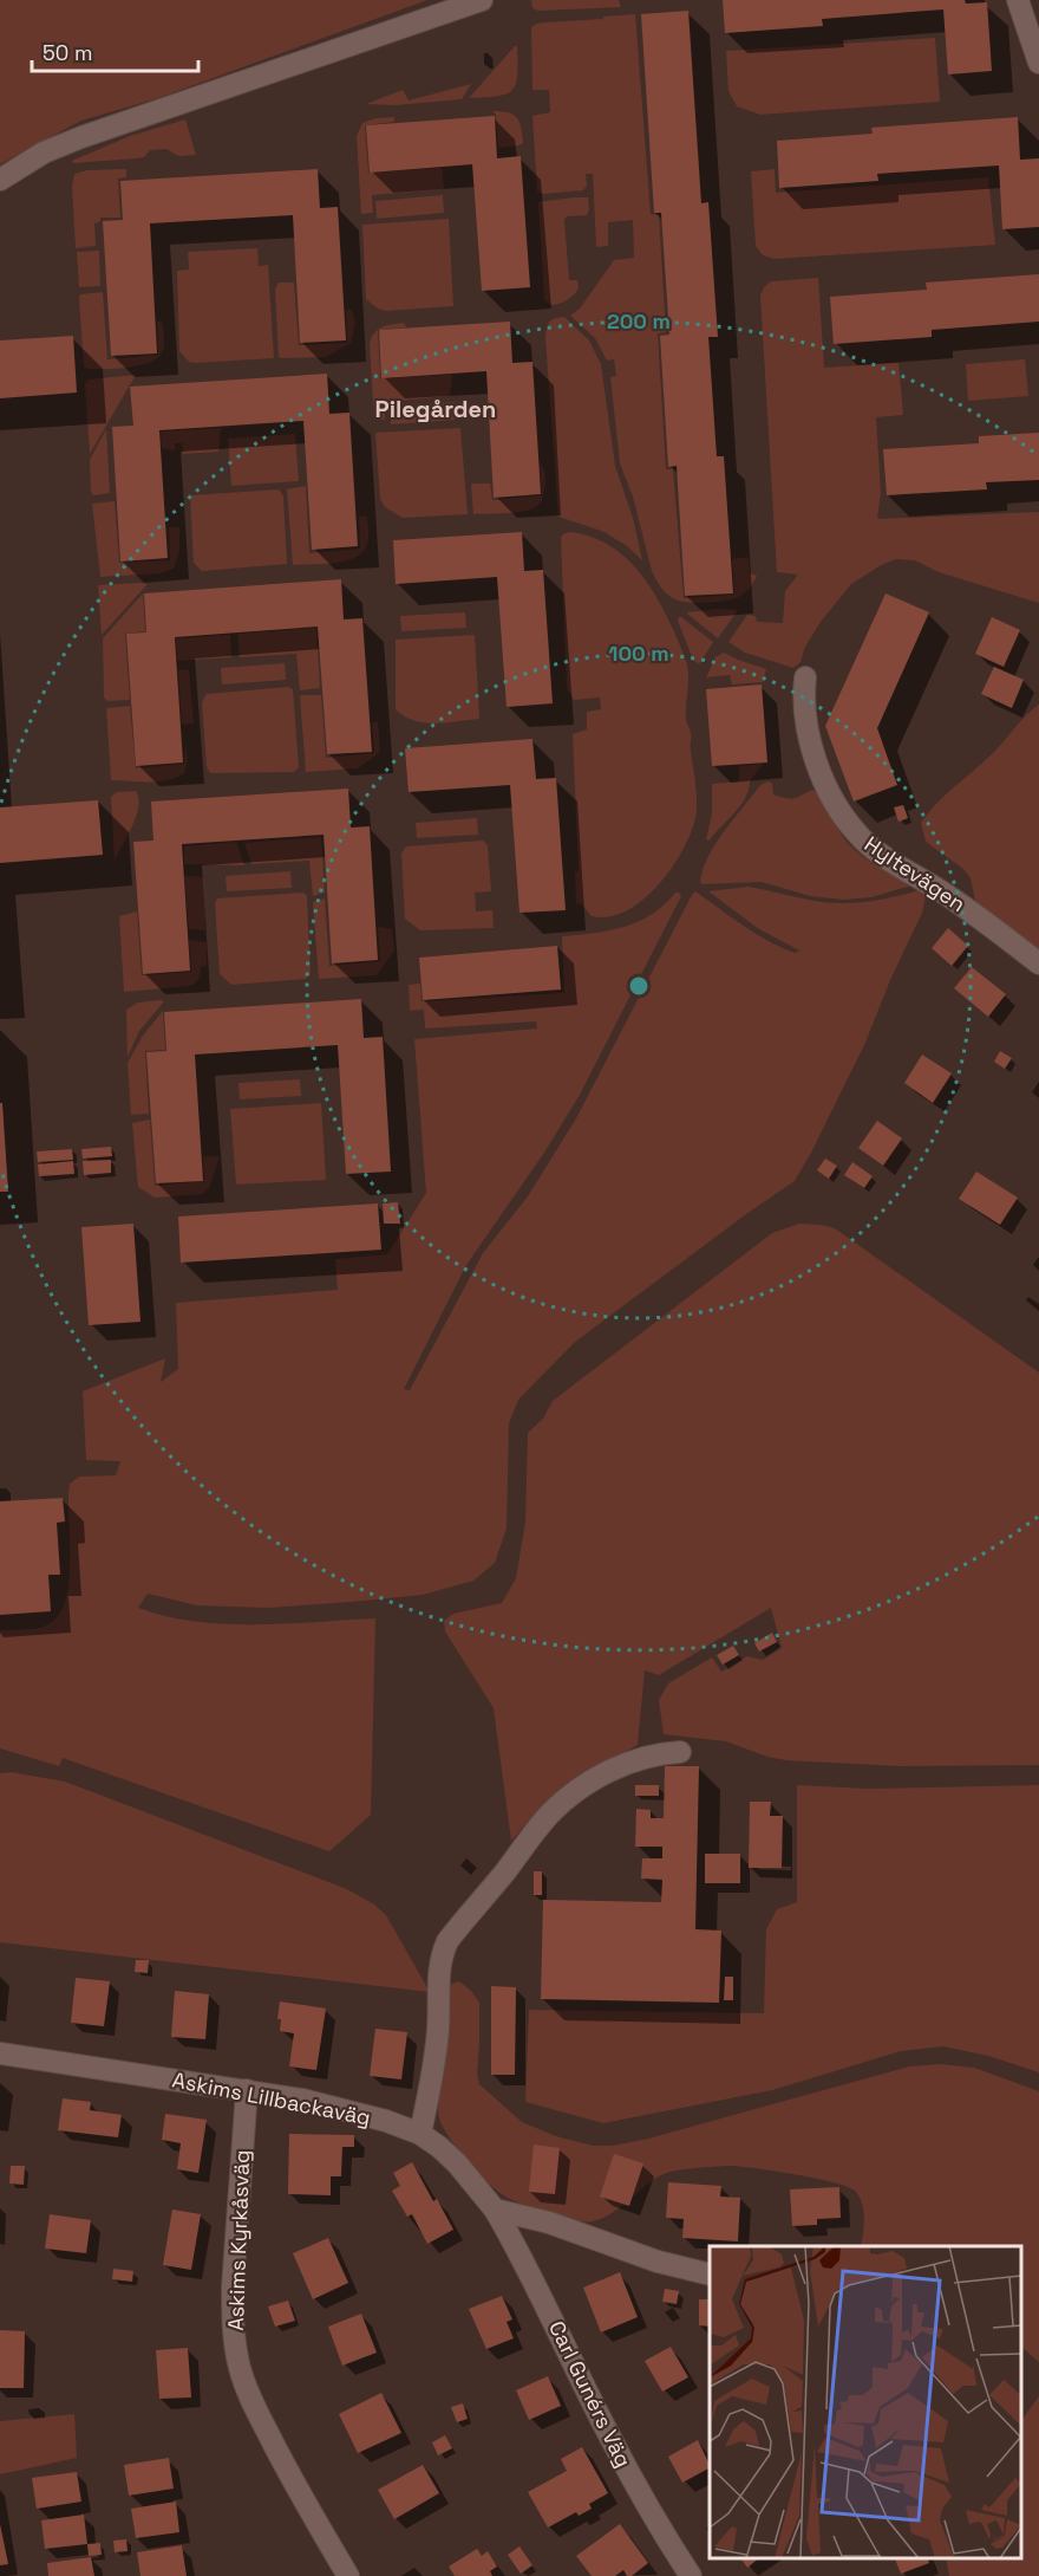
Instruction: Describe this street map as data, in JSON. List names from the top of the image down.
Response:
{
  "streets": {
    "street": [
      "Hyltevägen",
      "Askims Lillbackaväg",
      "Askims Kyrkåsväg",
      "Carl Gunérs Väg"
    ]
  },
  "crossings": [
    ["Askims Lillbackaväg", "Askims Kyrkåsväg"],
    ["Askims Lillbackaväg", "Carl Gunérs Väg"]
  ],
  "districts": ["Pilegården"],
  "scale_bar": "50 m",
  "rings": ["200 m", "100 m"]
}
